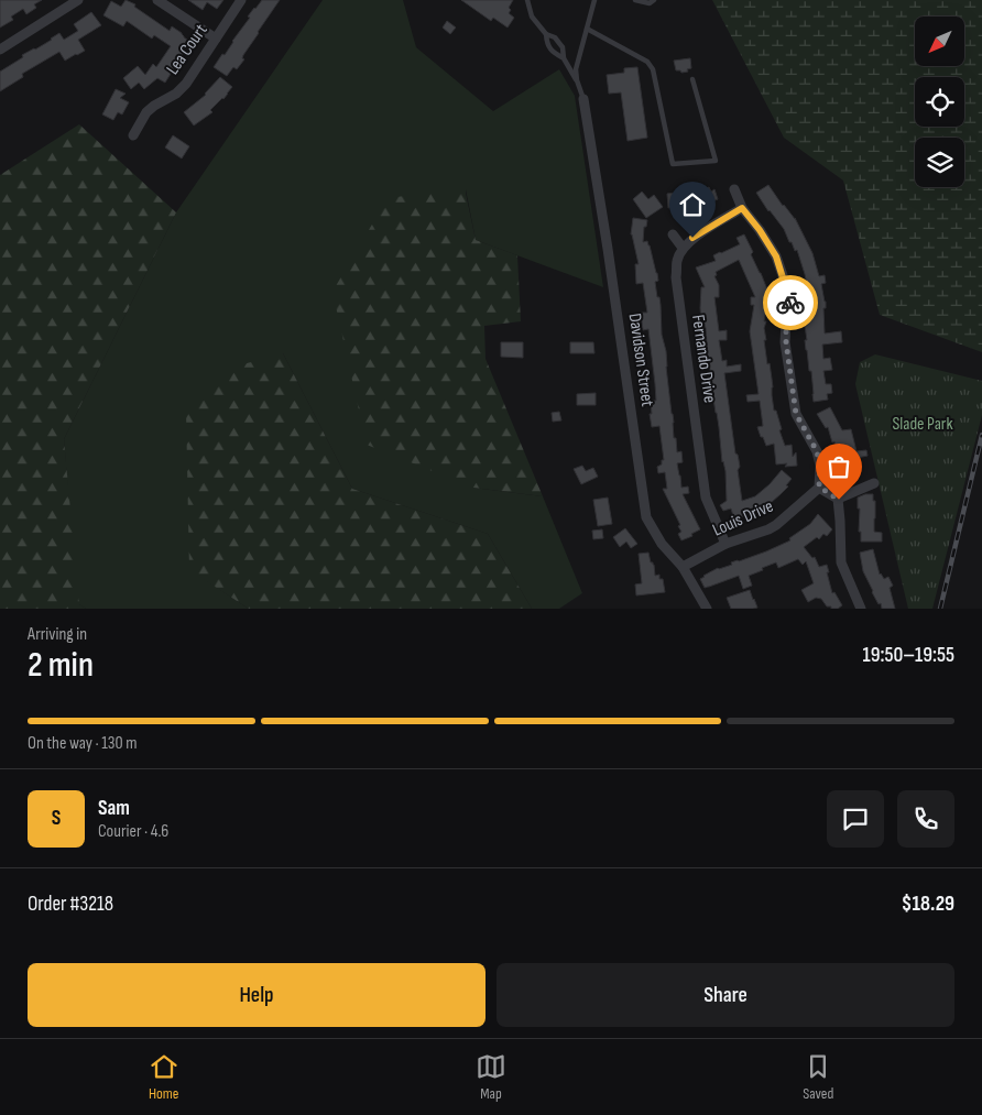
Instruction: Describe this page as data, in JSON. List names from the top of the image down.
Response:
{
  "streets": {
    "street": [
      "Lea Court",
      "Fernando Drive",
      "Davidson Street",
      "Louis Drive"
    ]
  },
  "crossings": [
    ["Fernando Drive", "Louis Drive"],
    ["Davidson Street", "Louis Drive"]
  ],
  "parks": ["Slade Park"],
  "north": "bottom left",
  "page": {
    "heading": ["2 min", "Arriving in", "19:50–19:55"],
    "panel": [
      "Sam",
      "Courier · 4.6",
      "Order #3218",
      "$18.29"
    ],
    "bar": "On the way · 130 m",
    "round": "S",
    "buttons": ["Help", "Share"],
    "tabs": ["Home", "Map", "Saved"]
  }
}
